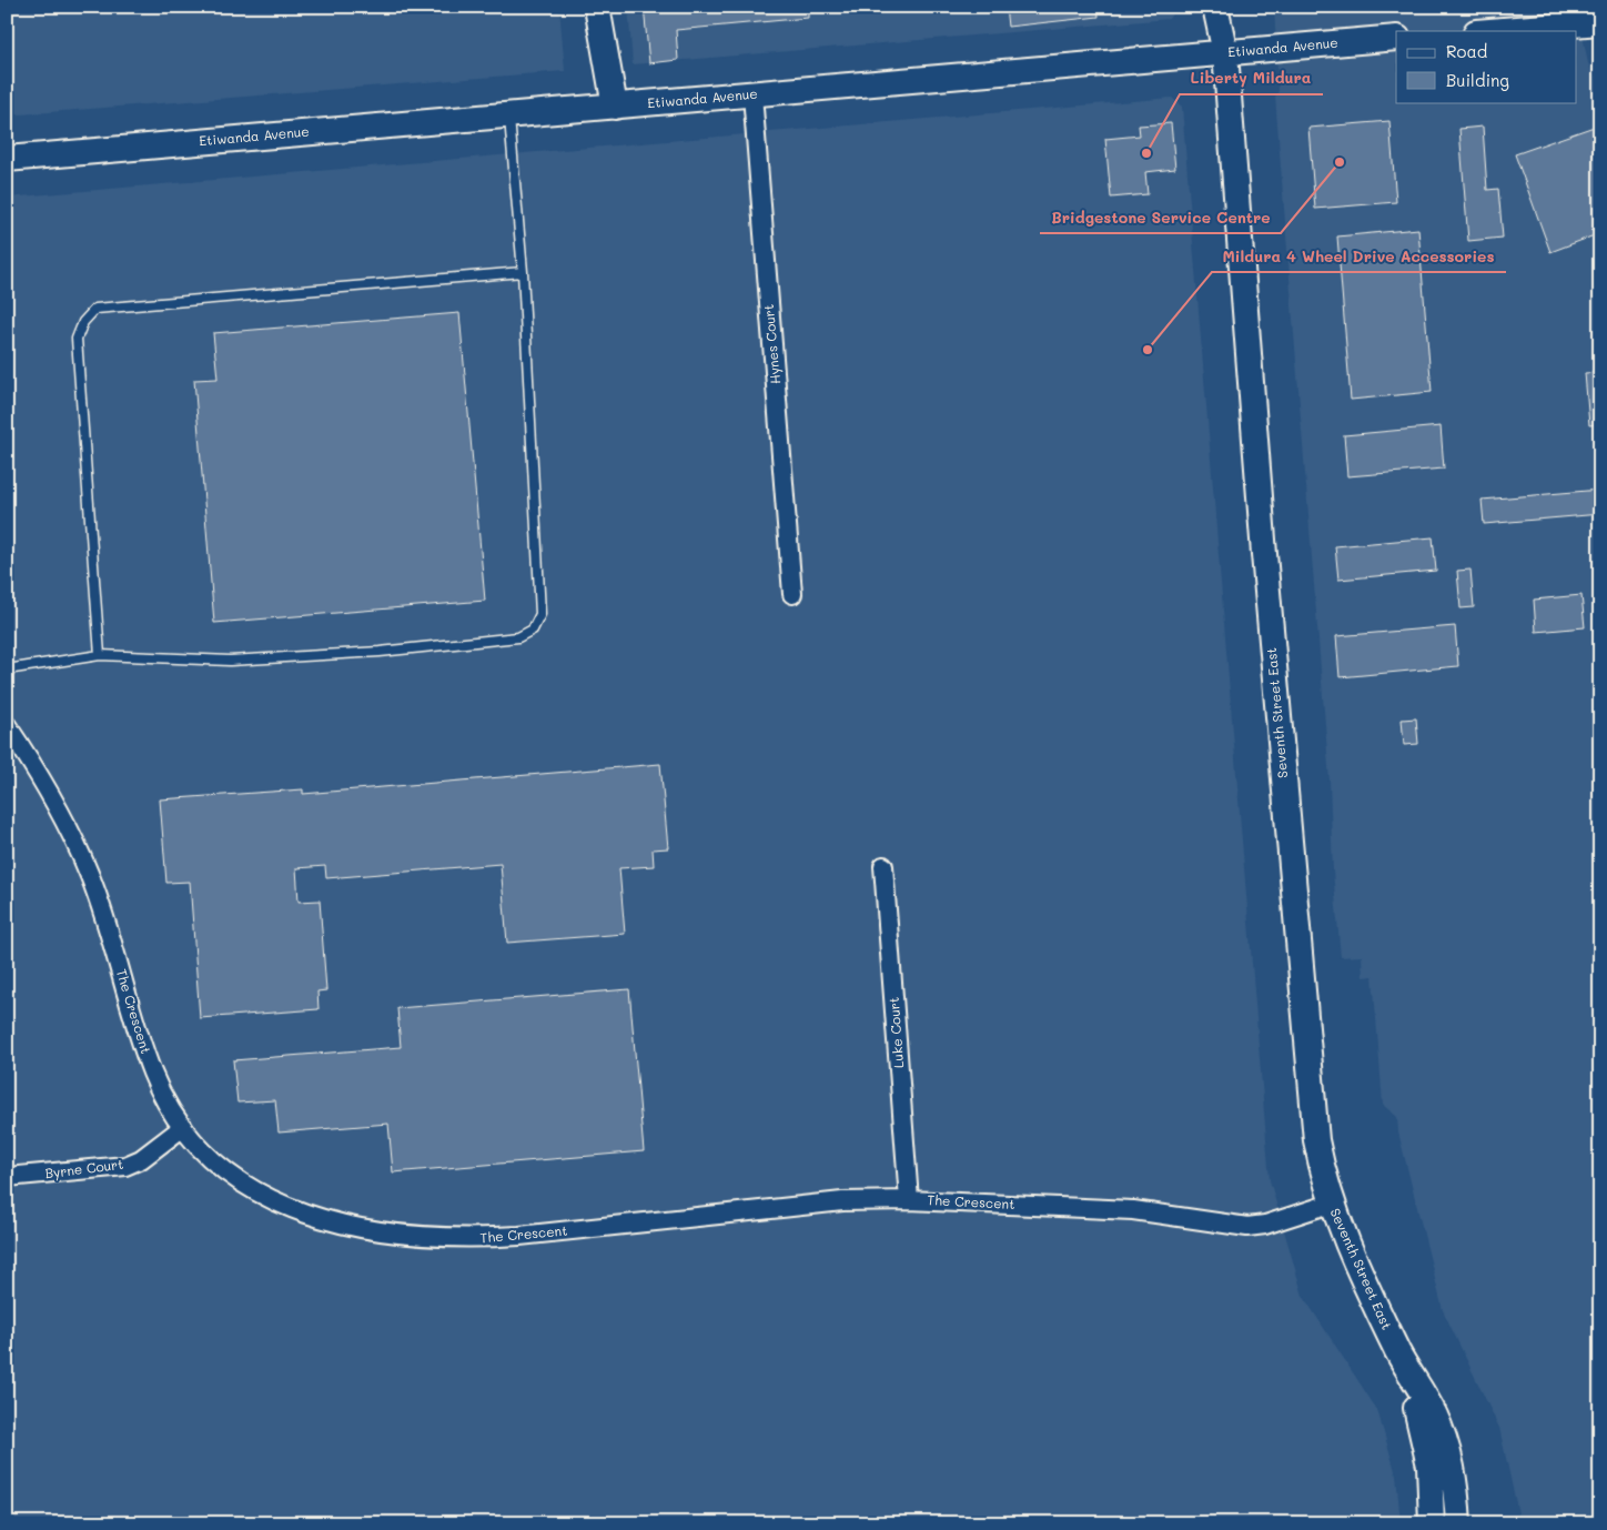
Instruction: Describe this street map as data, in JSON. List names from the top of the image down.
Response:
{
  "streets": {
    "main road": ["Etiwanda Avenue", "Seventh Street East"],
    "street": [
      "Hynes Court",
      "The Crescent",
      "Luke Court",
      "Byrne Court"
    ]
  },
  "crossings": [
    ["Etiwanda Avenue", "Hynes Court"],
    ["Etiwanda Avenue", "Seventh Street East"],
    ["Seventh Street East", "The Crescent"],
    ["The Crescent", "Luke Court"],
    ["The Crescent", "Byrne Court"]
  ],
  "places": ["Liberty Mildura", "Bridgestone Service Centre", "Mildura 4 Wheel Drive Accessories"],
  "legend": ["Road", "Building"]
}
